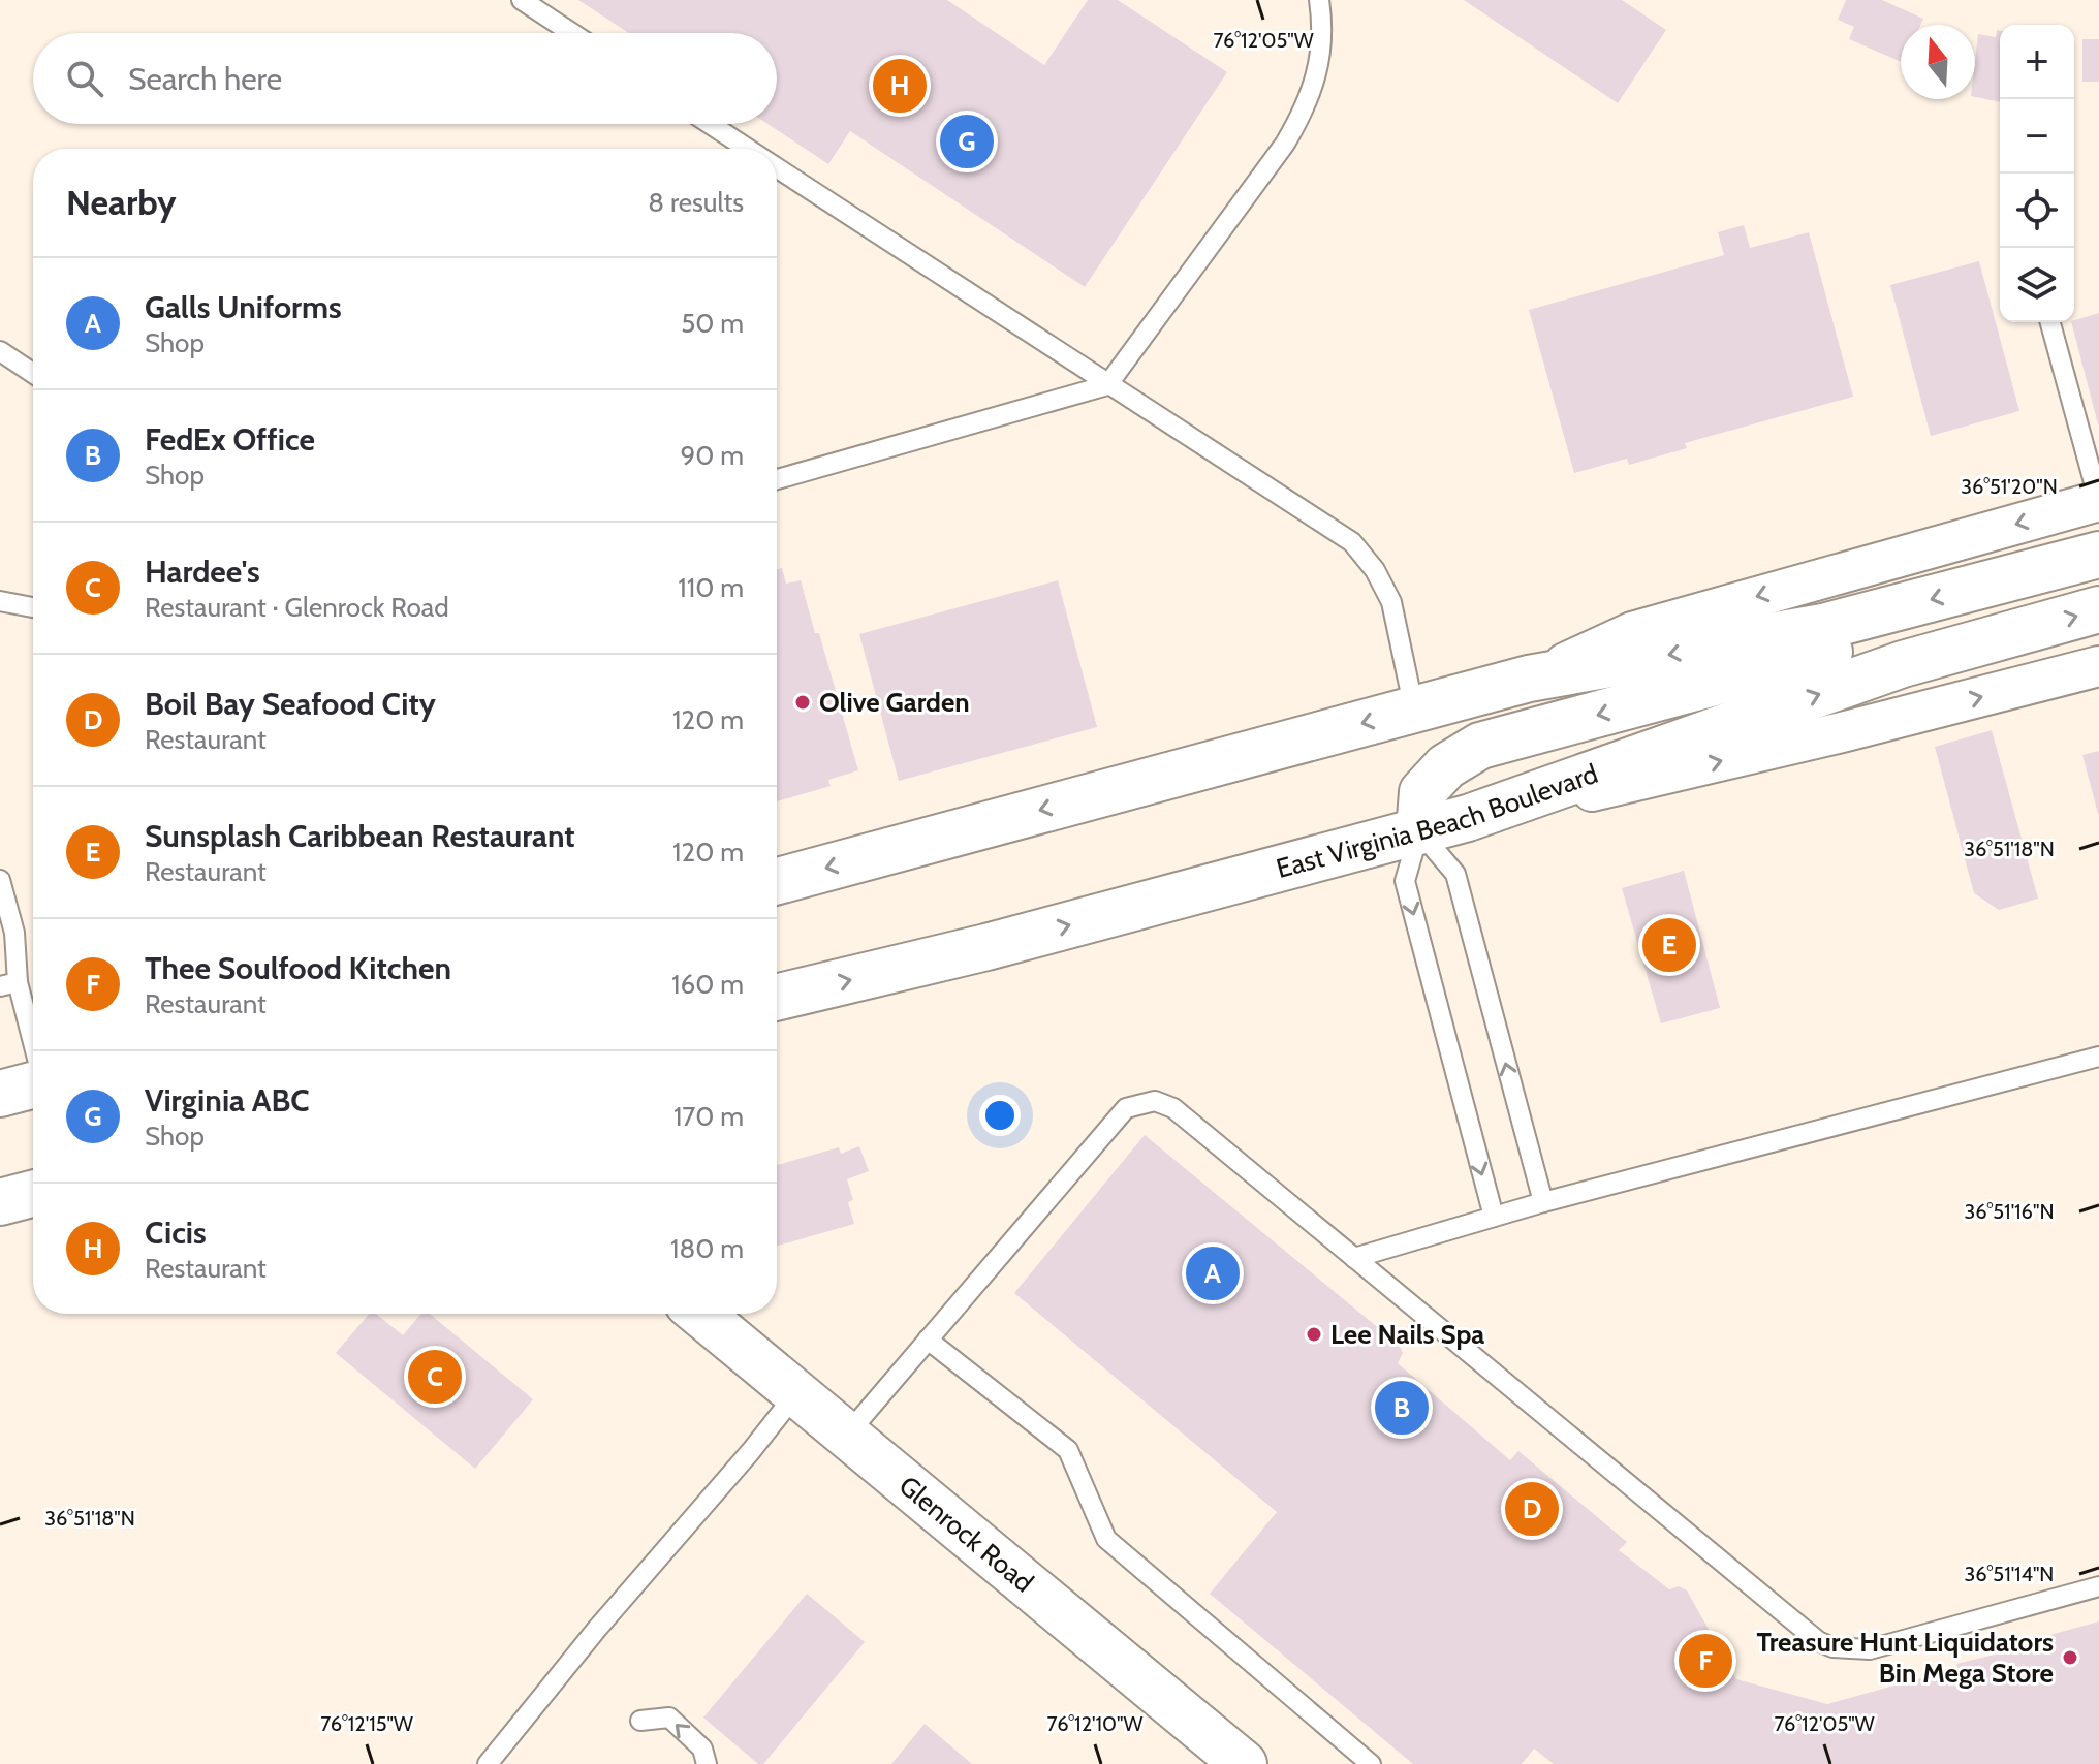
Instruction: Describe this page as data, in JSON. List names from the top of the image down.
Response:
{
  "streets": {
    "main road": ["East Virginia Beach Boulevard", "Glenrock Road"]
  },
  "places": ["Olive Garden", "Lee Nails Spa", "Treasure Hunt Liquidators Bin Mega Store"],
  "north": "top",
  "page": {
    "map_buttons": ["+", "−"],
    "search": "Search here",
    "pins": [
      "H",
      "G",
      "E",
      "A",
      "C",
      "B",
      "D",
      "F"
    ],
    "heading": ["Nearby", "8 results"],
    "list": [
      {
        "mark": "A",
        "name": "Galls Uniforms",
        "note": "Shop",
        "value": "50 m"
      },
      {
        "mark": "B",
        "name": "FedEx Office",
        "note": "Shop",
        "value": "90 m"
      },
      {
        "mark": "C",
        "name": "Hardee's",
        "note": "Restaurant · Glenrock Road",
        "value": "110 m"
      },
      {
        "mark": "D",
        "name": "Boil Bay Seafood City",
        "note": "Restaurant",
        "value": "120 m"
      },
      {
        "mark": "E",
        "name": "Sunsplash Caribbean Restaurant",
        "note": "Restaurant",
        "value": "120 m"
      },
      {
        "mark": "F",
        "name": "Thee Soulfood Kitchen",
        "note": "Restaurant",
        "value": "160 m"
      },
      {
        "mark": "G",
        "name": "Virginia ABC",
        "note": "Shop",
        "value": "170 m"
      },
      {
        "mark": "H",
        "name": "Cicis",
        "note": "Restaurant",
        "value": "180 m"
      }
    ]
  },
  "coordinates": [
    "76°12'05\"W",
    "36°51'20\"N",
    "36°51'18\"N",
    "36°51'16\"N",
    "36°51'14\"N",
    "76°12'15\"W",
    "76°12'10\"W"
  ]
}
